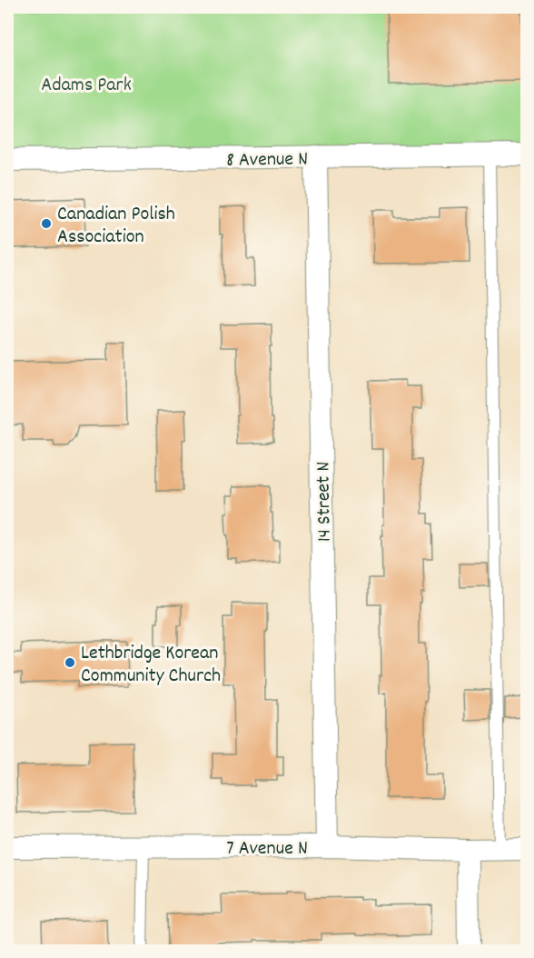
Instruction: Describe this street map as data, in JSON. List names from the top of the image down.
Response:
{
  "streets": {
    "street": ["8 Avenue N", "14 Street N", "7 Avenue N"]
  },
  "crossings": [
    ["8 Avenue N", "14 Street N"],
    ["14 Street N", "7 Avenue N"]
  ],
  "parks": ["Adams Park"],
  "places": ["Canadian Polish Association", "Lethbridge Korean Community Church"]
}
